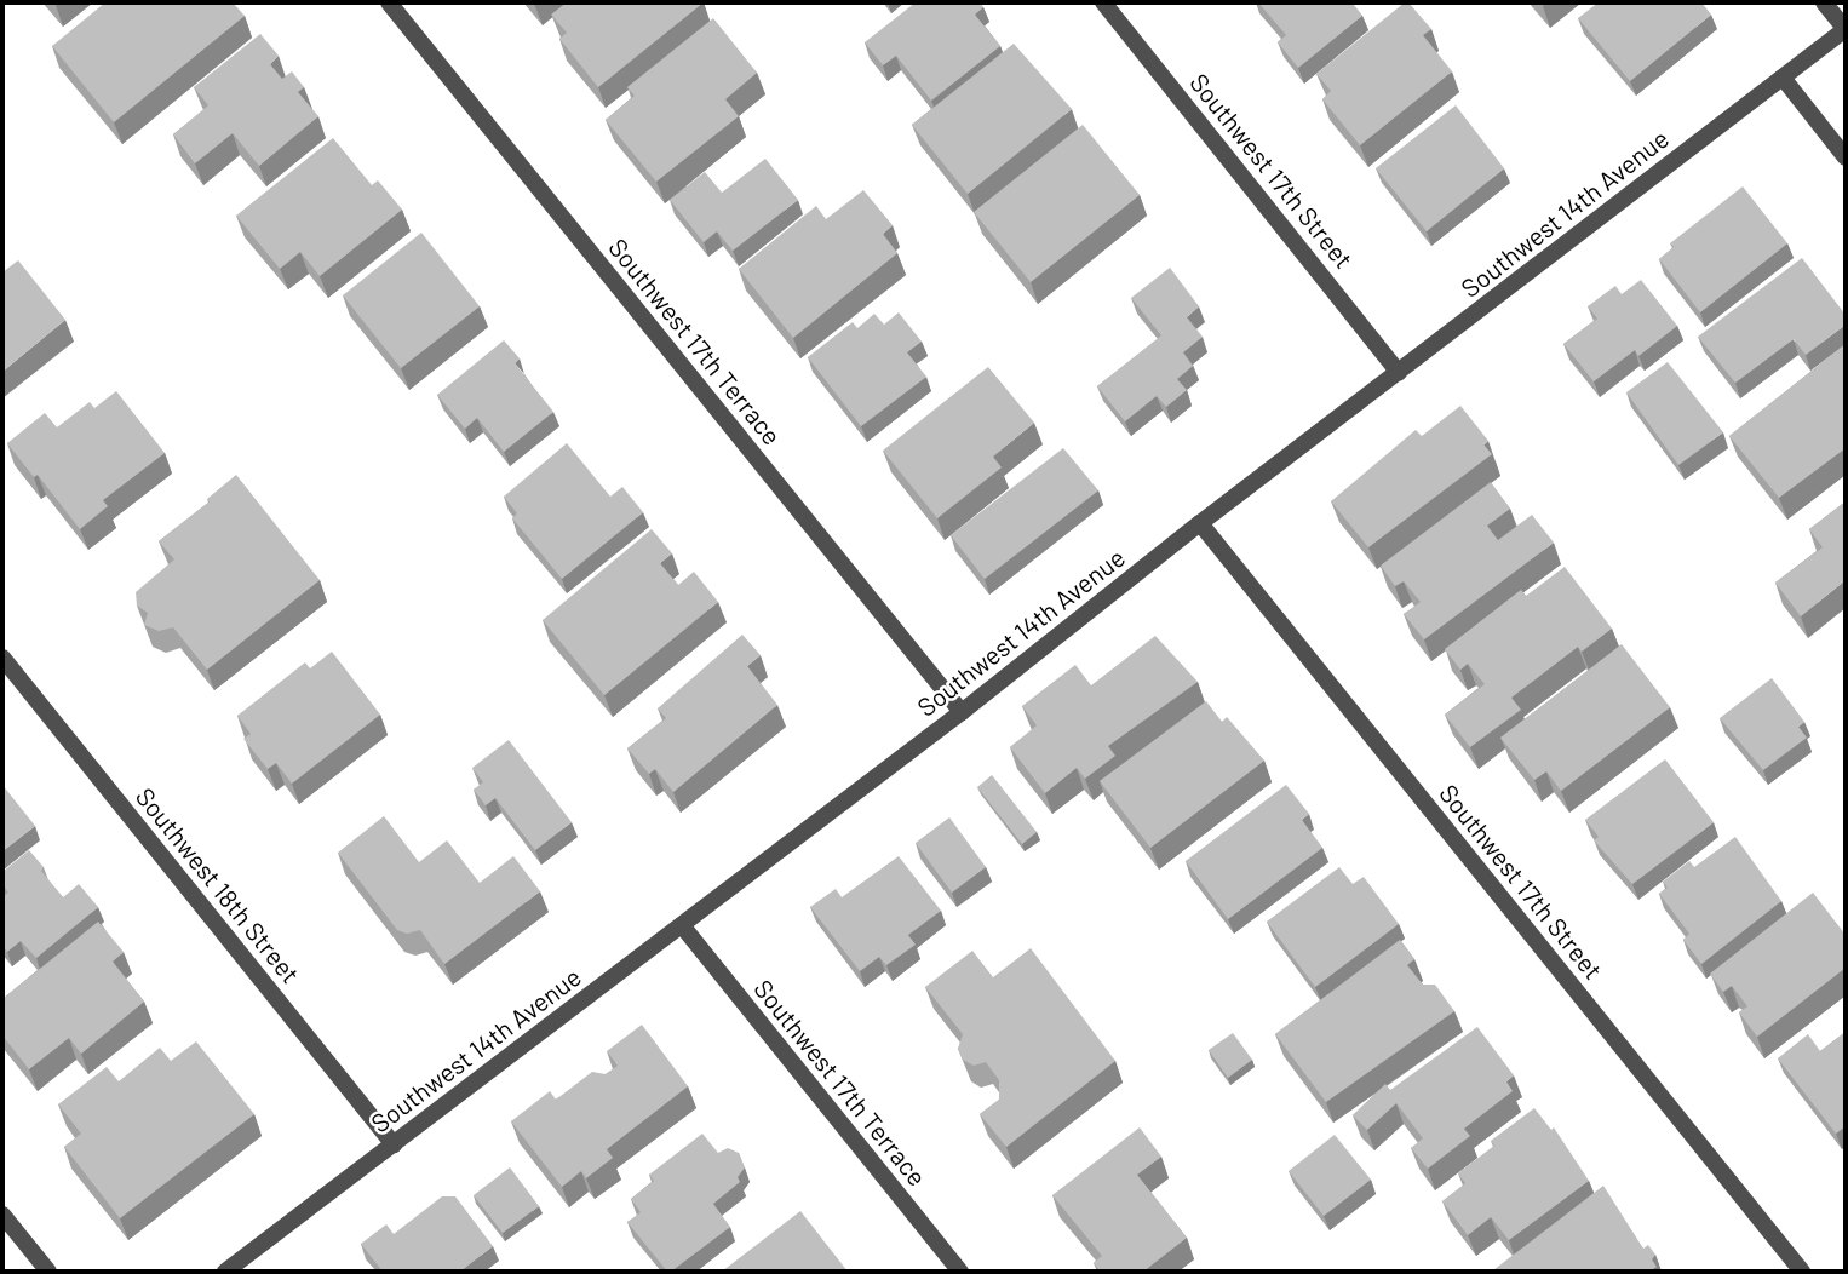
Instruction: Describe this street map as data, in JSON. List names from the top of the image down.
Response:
{
  "streets": {
    "street": [
      "Southwest 17th Street",
      "Southwest 14th Avenue",
      "Southwest 17th Terrace",
      "Southwest 18th Street"
    ]
  },
  "crossings": [
    ["Southwest 17th Street", "Southwest 14th Avenue"],
    ["Southwest 14th Avenue", "Southwest 17th Terrace"],
    ["Southwest 14th Avenue", "Southwest 18th Street"]
  ]
}
